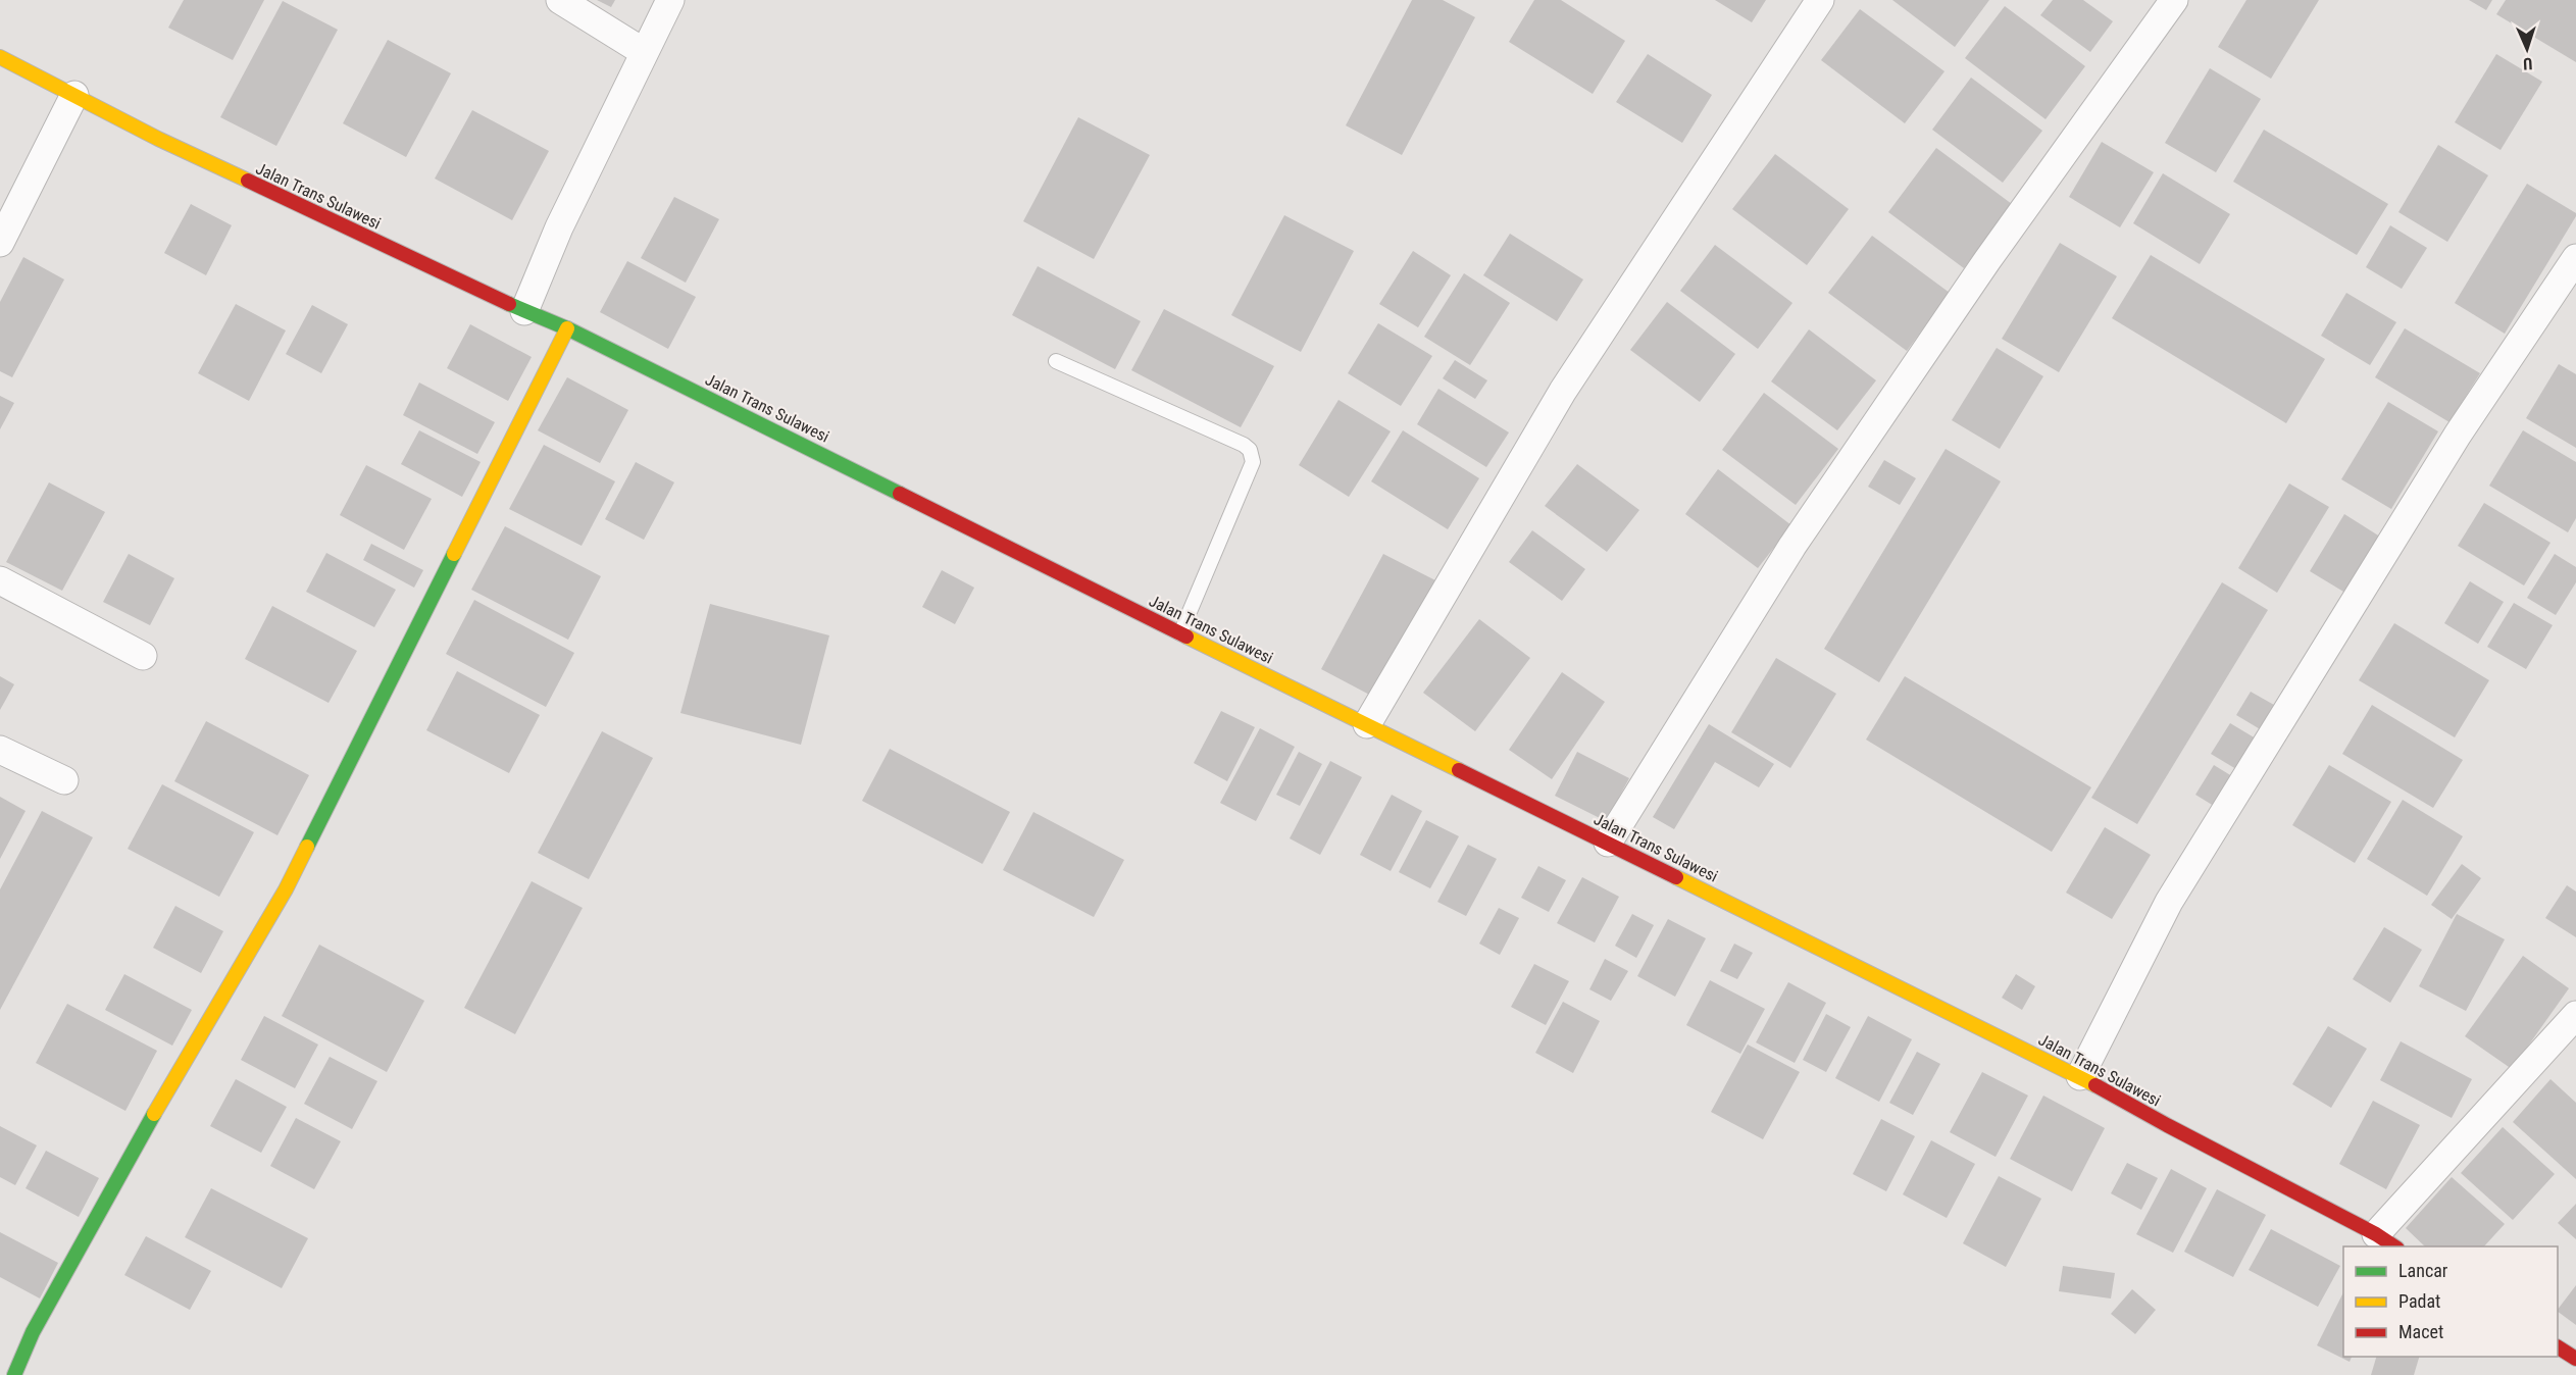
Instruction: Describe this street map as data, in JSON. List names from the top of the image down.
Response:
{
  "streets": {
    "main road": ["Jalan Trans Sulawesi"]
  },
  "legend": ["Lancar", "Padat", "Macet"],
  "north": "bottom"
}
